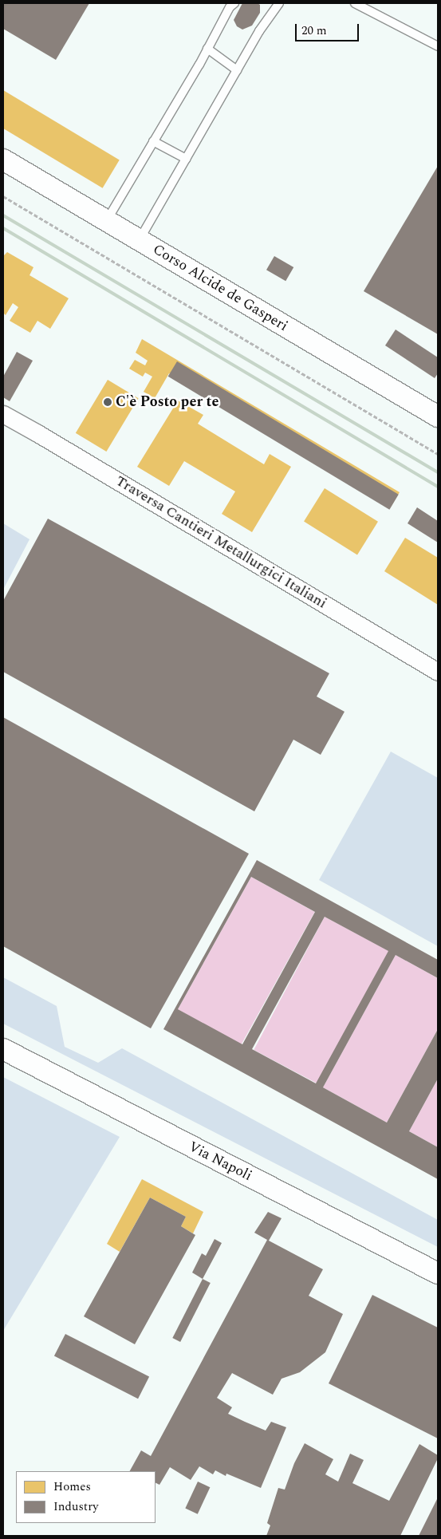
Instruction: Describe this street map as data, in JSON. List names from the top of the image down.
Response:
{
  "streets": {
    "street": ["Corso Alcide de Gasperi", "Traversa Cantieri Metallurgici Italiani", "Via Napoli"]
  },
  "places": ["C'è Posto per te"],
  "legend": ["Homes", "Industry"],
  "scale_bar": "20 m"
}
